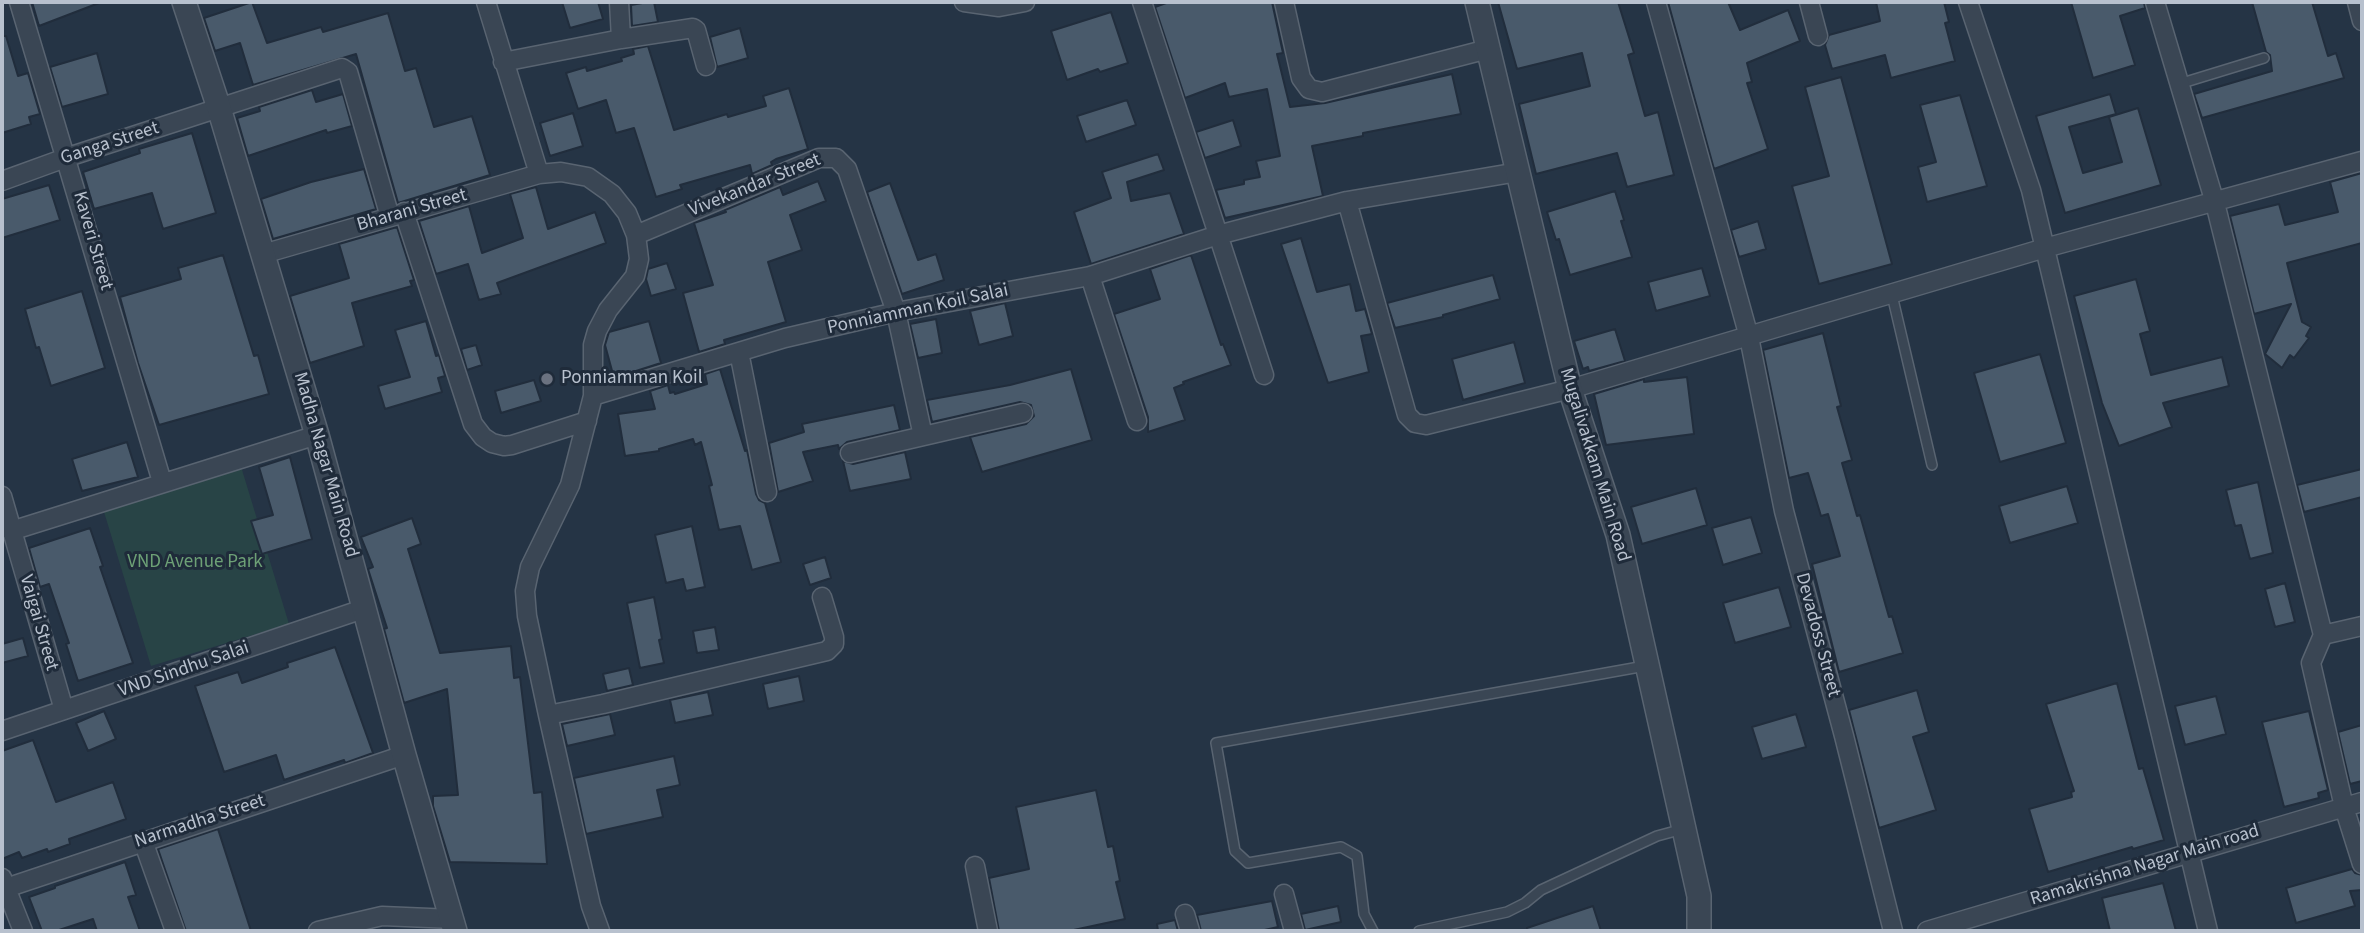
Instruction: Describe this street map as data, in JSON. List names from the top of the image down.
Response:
{
  "streets": {
    "street": [
      "Ganga Street",
      "Vivekandar Street",
      "Bharani Street",
      "Kaveri Street",
      "Ponniamman Koil Salai",
      "Madha Nagar Main Road",
      "Mugalivakkam Main Road",
      "Vaigai Street",
      "Devadoss Street",
      "VND Sindhu Salai",
      "Narmadha Street",
      "Ramakrishna Nagar Main road"
    ]
  },
  "crossings": [
    ["Ganga Street", "Bharani Street"],
    ["Ganga Street", "Kaveri Street"],
    ["Ganga Street", "Madha Nagar Main Road"],
    ["Vivekandar Street", "Bharani Street"],
    ["Vivekandar Street", "Ponniamman Koil Salai"],
    ["Bharani Street", "Madha Nagar Main Road"],
    ["Ponniamman Koil Salai", "Mugalivakkam Main Road"],
    ["Madha Nagar Main Road", "VND Sindhu Salai"],
    ["Madha Nagar Main Road", "Narmadha Street"],
    ["Vaigai Street", "VND Sindhu Salai"]
  ],
  "parks": ["VND Avenue Park"],
  "places": ["Ponniamman Koil"]
}
